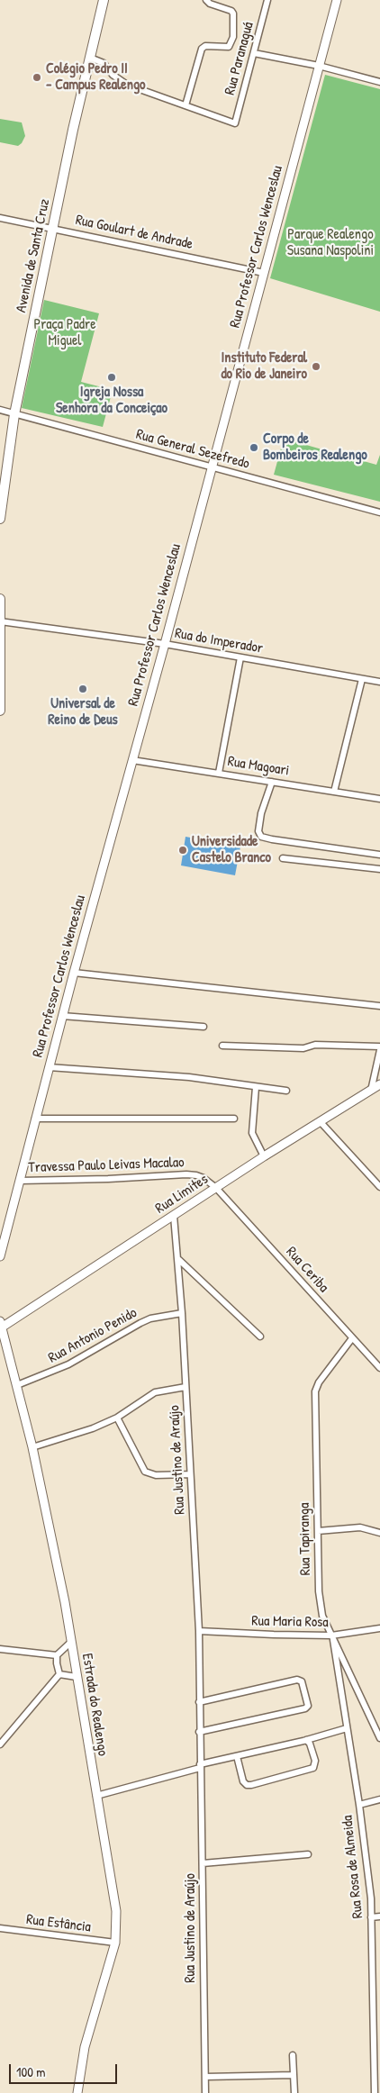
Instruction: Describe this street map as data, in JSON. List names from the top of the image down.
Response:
{
  "streets": {
    "main road": ["Avenida de Santa Cruz"],
    "street": [
      "Rua Paranaguá",
      "Rua Goulart de Andrade",
      "Rua Professor Carlos Wenceslau",
      "Rua General Sezefredo",
      "Rua do Imperador",
      "Rua Magoari",
      "Travessa Paulo Leivas Macalao",
      "Rua Limites",
      "Rua Ceriba",
      "Rua Antonio Penido",
      "Rua Justino de Araújo",
      "Rua Tapiranga",
      "Rua Maria Rosa",
      "Estrada do Realengo",
      "Rua Rosa de Almeida",
      "Rua Estância"
    ]
  },
  "crossings": [
    ["Rua Goulart de Andrade", "Rua Professor Carlos Wenceslau"],
    ["Rua Goulart de Andrade", "Avenida de Santa Cruz"],
    ["Rua Professor Carlos Wenceslau", "Rua General Sezefredo"],
    ["Rua Professor Carlos Wenceslau", "Rua do Imperador"],
    ["Rua Professor Carlos Wenceslau", "Rua Magoari"],
    ["Rua Professor Carlos Wenceslau", "Travessa Paulo Leivas Macalao"],
    ["Avenida de Santa Cruz", "Rua General Sezefredo"],
    ["Travessa Paulo Leivas Macalao", "Rua Limites"],
    ["Travessa Paulo Leivas Macalao", "Rua Ceriba"],
    ["Rua Limites", "Rua Ceriba"],
    ["Rua Limites", "Rua Justino de Araújo"],
    ["Rua Limites", "Estrada do Realengo"],
    ["Rua Ceriba", "Rua Tapiranga"],
    ["Rua Antonio Penido", "Rua Justino de Araújo"],
    ["Rua Antonio Penido", "Estrada do Realengo"],
    ["Rua Justino de Araújo", "Rua Maria Rosa"],
    ["Rua Tapiranga", "Rua Maria Rosa"],
    ["Rua Tapiranga", "Rua Rosa de Almeida"],
    ["Rua Maria Rosa", "Rua Rosa de Almeida"],
    ["Estrada do Realengo", "Rua Estância"]
  ],
  "parks": ["Parque Realengo Susana Naspolini", "Praça Padre Miguel"],
  "places": [
    "Colégio Pedro II - Campus Realengo",
    "Instituto Federal do Rio de Janeiro",
    "Igreja Nossa Senhora da Conceiçao",
    "Corpo de Bombeiros Realengo",
    "Universal de Reino de Deus",
    "Universidade Castelo Branco"
  ],
  "scale_bar": "100 m"
}
